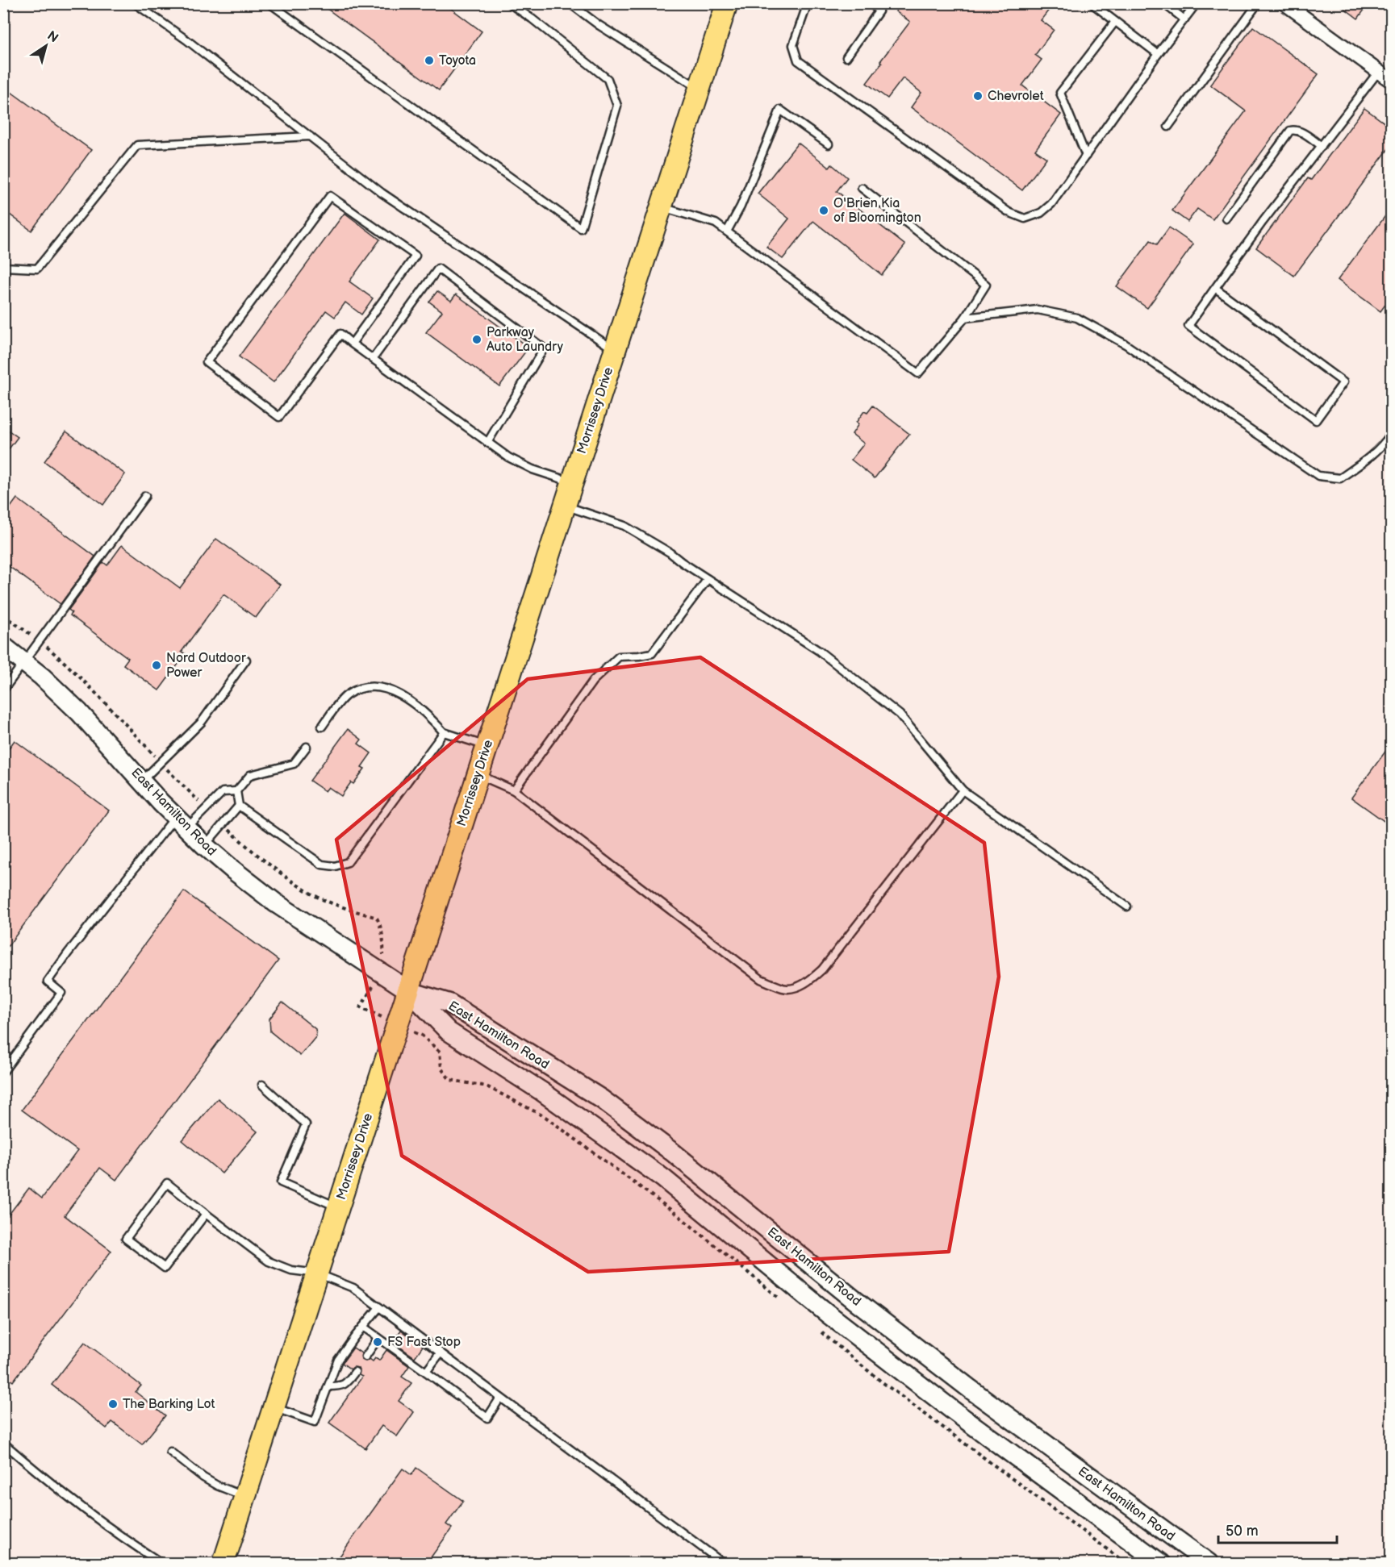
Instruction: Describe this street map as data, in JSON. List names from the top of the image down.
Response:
{
  "streets": {
    "main road": ["Morrissey Drive", "East Hamilton Road"]
  },
  "crossings": [
    ["Morrissey Drive", "East Hamilton Road"]
  ],
  "places": [
    "Toyota",
    "Chevrolet",
    "O'Brien Kia of Bloomington",
    "Parkway Auto Laundry",
    "Nord Outdoor Power",
    "FS Fast Stop",
    "The Barking Lot"
  ],
  "scale_bar": "50 m",
  "north": "top right"
}
